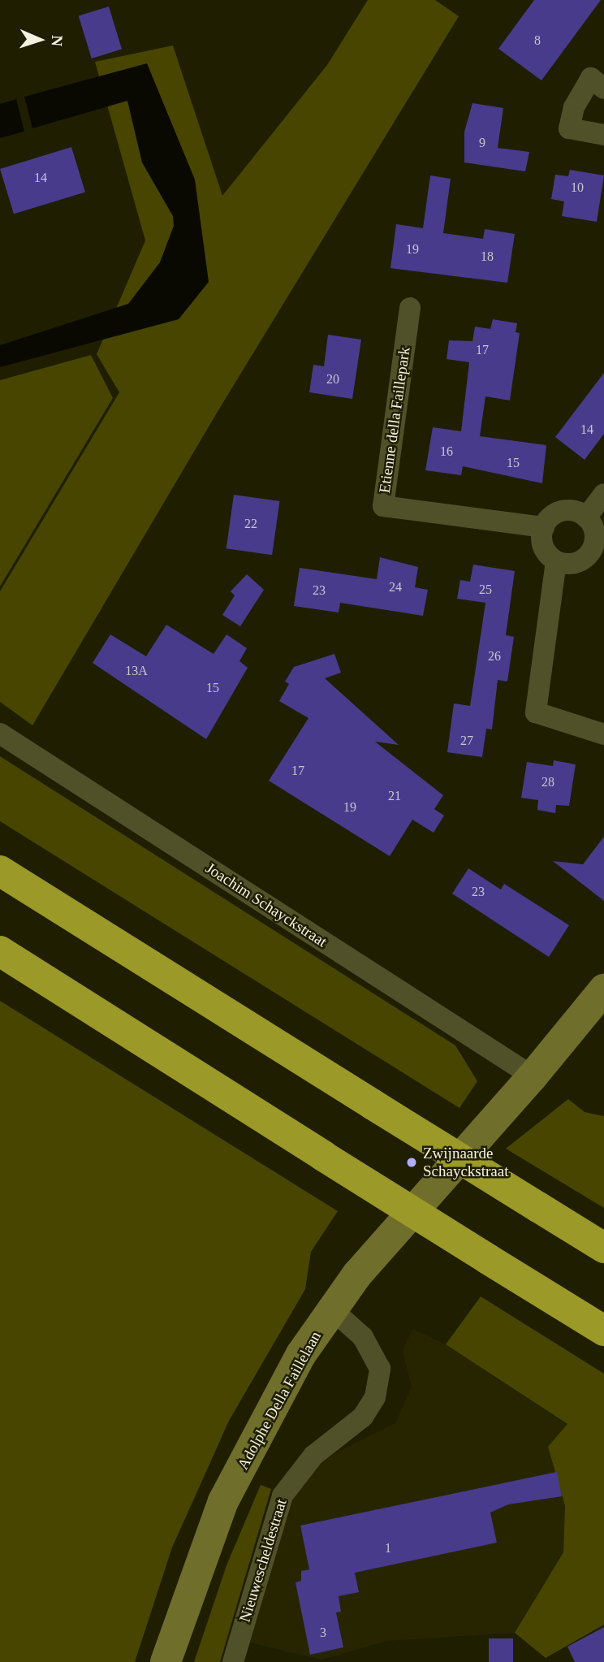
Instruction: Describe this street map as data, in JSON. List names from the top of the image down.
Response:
{
  "streets": {
    "main road": ["Adolphe Della Faillelaan"],
    "street": ["Etienne della Faillepark", "Joachim Schayckstraat", "Nieuwescheldestraat"]
  },
  "crossings": [
    ["Joachim Schayckstraat", "Adolphe Della Faillelaan"],
    ["Adolphe Della Faillelaan", "Nieuwescheldestraat"]
  ],
  "places": ["Zwijnaarde Schayckstraat"],
  "house_numbers": [
    "8",
    "9",
    "14",
    "10",
    "19",
    "18",
    "17",
    "20",
    "14",
    "16",
    "15",
    "22",
    "24",
    "25",
    "23",
    "26",
    "13A",
    "15",
    "27",
    "17",
    "28",
    "21",
    "19",
    "23",
    "1",
    "3"
  ],
  "north": "right"
}
